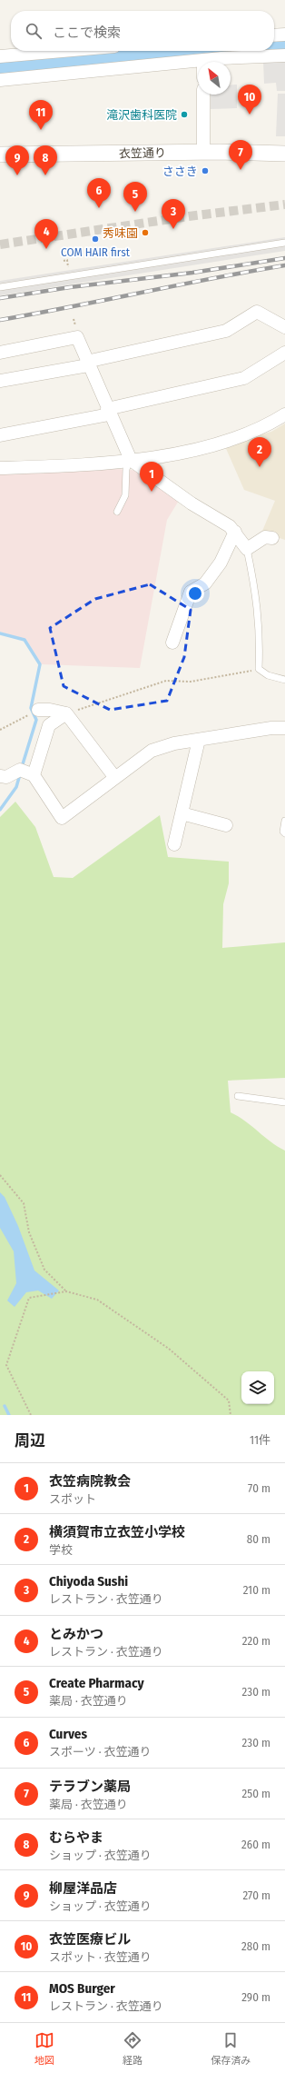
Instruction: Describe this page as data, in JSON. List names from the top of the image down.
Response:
{
  "streets": {
    "street": ["衣笠通り"]
  },
  "places": [
    "滝沢歯科医院",
    "ささき",
    "秀味園",
    "COM HAIR first"
  ],
  "north": "top left",
  "page": {
    "search": "ここで検索",
    "pins": [
      "10",
      "11",
      "7",
      "8",
      "9",
      "6",
      "5",
      "3",
      "4",
      "2",
      "1"
    ],
    "heading": ["周辺", "11件"],
    "list": [
      {
        "mark": "1",
        "name": "衣笠病院教会",
        "note": "スポット",
        "value": "70 m"
      },
      {
        "mark": "2",
        "name": "横須賀市立衣笠小学校",
        "note": "学校",
        "value": "80 m"
      },
      {
        "mark": "3",
        "name": "Chiyoda Sushi",
        "note": "レストラン · 衣笠通り",
        "value": "210 m"
      },
      {
        "mark": "4",
        "name": "とみかつ",
        "note": "レストラン · 衣笠通り",
        "value": "220 m"
      },
      {
        "mark": "5",
        "name": "Create Pharmacy",
        "note": "薬局 · 衣笠通り",
        "value": "230 m"
      },
      {
        "mark": "6",
        "name": "Curves",
        "note": "スポーツ · 衣笠通り",
        "value": "230 m"
      },
      {
        "mark": "7",
        "name": "テラブン薬局",
        "note": "薬局 · 衣笠通り",
        "value": "250 m"
      },
      {
        "mark": "8",
        "name": "むらやま",
        "note": "ショップ · 衣笠通り",
        "value": "260 m"
      },
      {
        "mark": "9",
        "name": "柳屋洋品店",
        "note": "ショップ · 衣笠通り",
        "value": "270 m"
      },
      {
        "mark": "10",
        "name": "衣笠医療ビル",
        "note": "スポット · 衣笠通り",
        "value": "280 m"
      },
      {
        "mark": "11",
        "name": "MOS Burger",
        "note": "レストラン · 衣笠通り",
        "value": "290 m"
      }
    ],
    "nav": ["地図", "経路", "保存済み"]
  }
}
